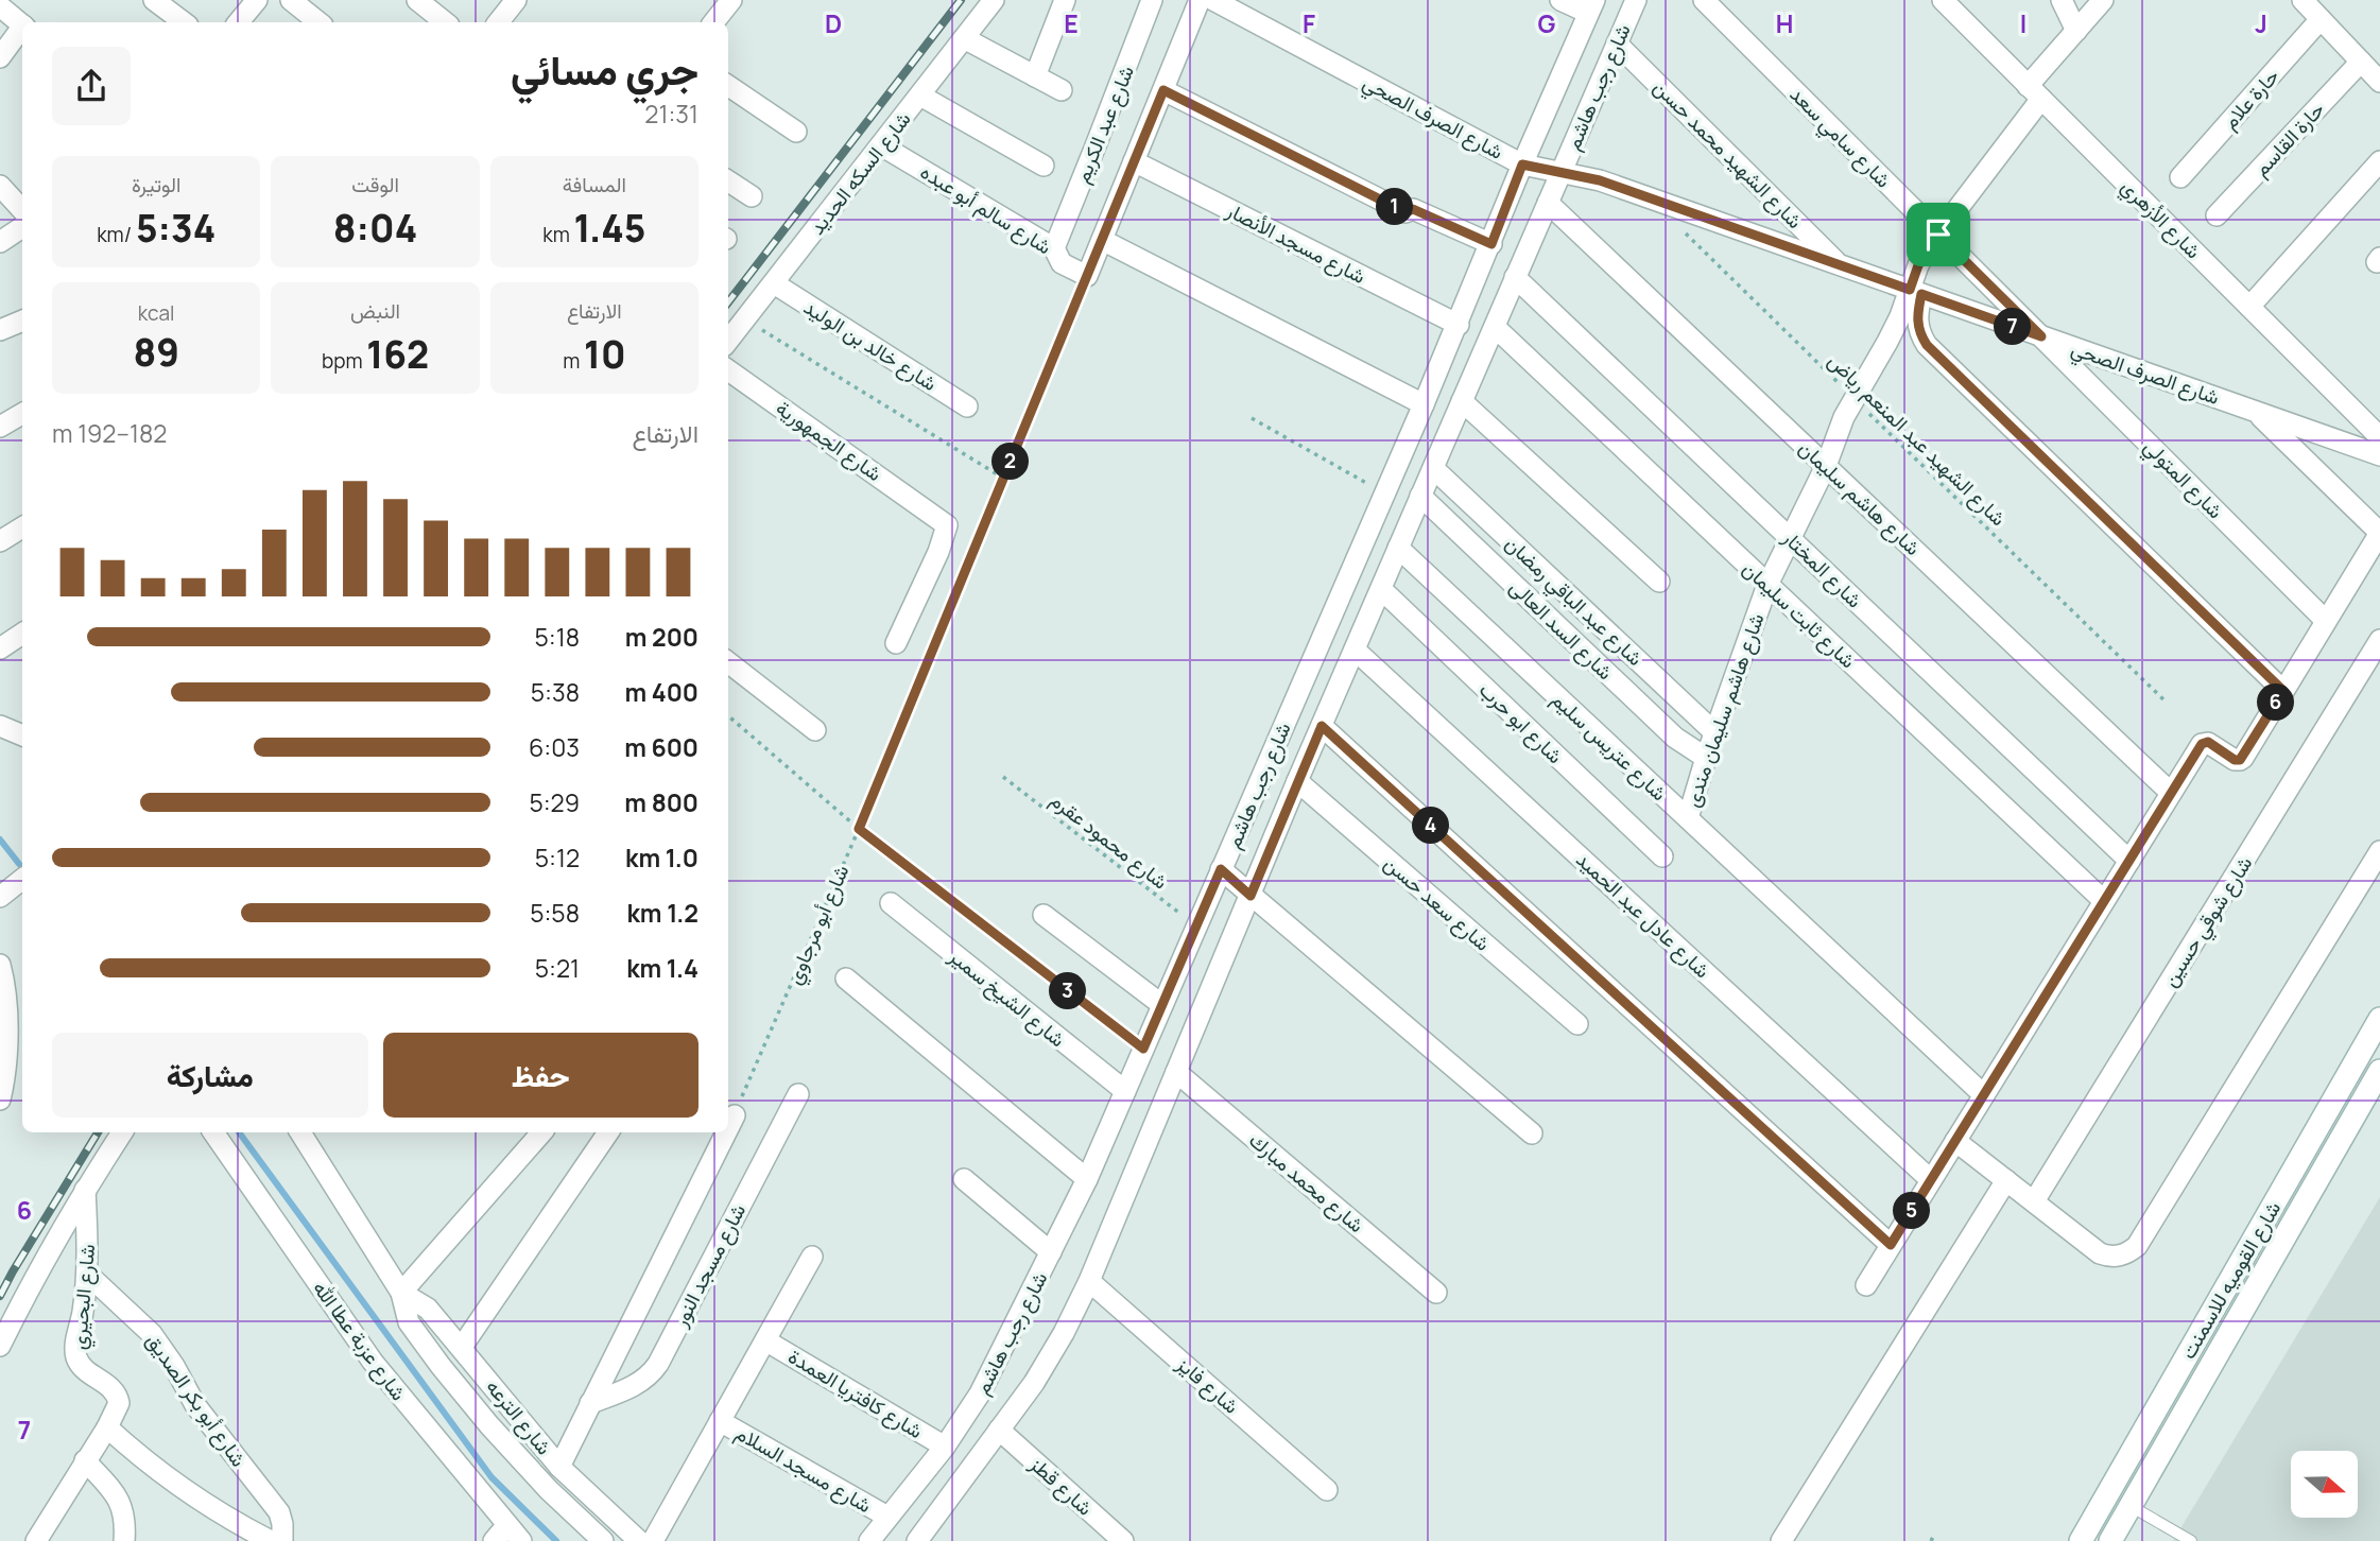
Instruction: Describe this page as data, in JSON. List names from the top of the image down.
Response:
{
  "streets": {
    "main road": ["شارع القوميه للاسمنت"],
    "street": [
      "شارع رجب هاشم",
      "حارة علام",
      "شارع الصرف الصحي",
      "شارع عبد الكريم",
      "شارع سامي سعد",
      "حارة القاسم",
      "شارع الشهيد محمد حسن",
      "شارع السكه الحديد",
      "شارع سالم أبو عبده",
      "شارع الأزهري",
      "شارع مسجد الأنصار",
      "شارع خالد بن الوليد",
      "شارع الجمهورية",
      "شارع المتولي",
      "شارع هاشم سليمان",
      "شارع المختار",
      "شارع عبد الباقي رمضان",
      "شارع ثابت سليمان",
      "شارع السد العالى",
      "شارع هاشم سليمان مندى",
      "شارع ابو حرب",
      "شارع عتريس سليم",
      "شارع سعد حسن",
      "شارع عادل عبد الحميد",
      "شارع شوقي حسين",
      "شارع الشيخ سمير",
      "شارع محمد مبارك",
      "شارع مسجد النور",
      "شارع البحيري",
      "شارع عزبة عطا الله",
      "شارع فايز",
      "شارع كافتريا العمدة",
      "شارع أبو بكر الصديق",
      "شارع الترعه",
      "شارع مسجد السلام",
      "شارع قطز"
    ],
    "path": ["شارع الشهيد عبد المنعم رياض", "شارع محمود عقرم", "شارع أبو مرجاوي"]
  },
  "crossings": [
    ["شارع رجب هاشم", "شارع الصرف الصحي"],
    ["شارع رجب هاشم", "شارع الشهيد محمد حسن"],
    ["شارع رجب هاشم", "شارع مسجد الأنصار"],
    ["شارع رجب هاشم", "شارع هاشم سليمان"],
    ["شارع رجب هاشم", "شارع المختار"],
    ["شارع رجب هاشم", "شارع عبد الباقي رمضان"],
    ["شارع رجب هاشم", "شارع ثابت سليمان"],
    ["شارع رجب هاشم", "شارع السد العالى"],
    ["شارع رجب هاشم", "شارع ابو حرب"],
    ["شارع رجب هاشم", "شارع عتريس سليم"],
    ["شارع رجب هاشم", "شارع محمود عقرم"],
    ["شارع رجب هاشم", "شارع سعد حسن"],
    ["شارع رجب هاشم", "شارع عادل عبد الحميد"],
    ["شارع رجب هاشم", "شارع الشيخ سمير"],
    ["شارع رجب هاشم", "شارع محمد مبارك"],
    ["شارع رجب هاشم", "شارع فايز"],
    ["شارع رجب هاشم", "شارع كافتريا العمدة"],
    ["شارع رجب هاشم", "شارع مسجد السلام"],
    ["شارع رجب هاشم", "شارع قطز"],
    ["شارع الصرف الصحي", "شارع سامي سعد"],
    ["شارع الصرف الصحي", "شارع الشهيد محمد حسن"],
    ["شارع الصرف الصحي", "شارع المتولي"],
    ["شارع الصرف الصحي", "شارع هاشم سليمان مندى"],
    ["شارع عبد الكريم", "شارع سالم أبو عبده"],
    ["شارع سامي سعد", "شارع المتولي"],
    ["شارع سامي سعد", "شارع هاشم سليمان مندى"],
    ["شارع السكه الحديد", "شارع سالم أبو عبده"],
    ["شارع السكه الحديد", "شارع خالد بن الوليد"],
    ["شارع سالم أبو عبده", "شارع أبو مرجاوي"],
    ["شارع الأزهري", "شارع هاشم سليمان مندى"],
    ["شارع الشهيد عبد المنعم رياض", "شارع هاشم سليمان مندى"],
    ["شارع هاشم سليمان", "شارع هاشم سليمان مندى"],
    ["شارع المختار", "شارع هاشم سليمان مندى"],
    ["شارع عبد الباقي رمضان", "شارع هاشم سليمان مندى"],
    ["شارع ثابت سليمان", "شارع هاشم سليمان مندى"],
    ["شارع السد العالى", "شارع هاشم سليمان مندى"],
    ["شارع هاشم سليمان مندى", "شارع عتريس سليم"],
    ["شارع البحيري", "شارع أبو بكر الصديق"]
  ],
  "north": "right",
  "page": {
    "heading": ["جري مسائي", "21:31"],
    "stats": [
      ["المسافة", "1.45 km"],
      ["الوقت", "8:04"],
      ["الوتيرة", "5:34 /km"],
      ["الارتفاع", "10 m"],
      ["النبض", "162 bpm"],
      ["kcal", "89"]
    ],
    "pins": [
      "1",
      "7",
      "2",
      "6",
      "4",
      "3",
      "5"
    ],
    "chart": ["الارتفاع", "182–192 m"],
    "list": [
      {
        "name": "200 m",
        "note": "5:18"
      },
      {
        "name": "400 m",
        "note": "5:38"
      },
      {
        "name": "600 m",
        "note": "6:03"
      },
      {
        "name": "800 m",
        "note": "5:29"
      },
      {
        "name": "1.0 km",
        "note": "5:12"
      },
      {
        "name": "1.2 km",
        "note": "5:58"
      },
      {
        "name": "1.4 km",
        "note": "5:21"
      }
    ],
    "buttons": ["حفظ", "مشاركة"]
  },
  "grid": {
    "columns": [
      "D",
      "E",
      "F",
      "G",
      "H",
      "I",
      "J"
    ],
    "rows": ["6", "7"]
  }
}
